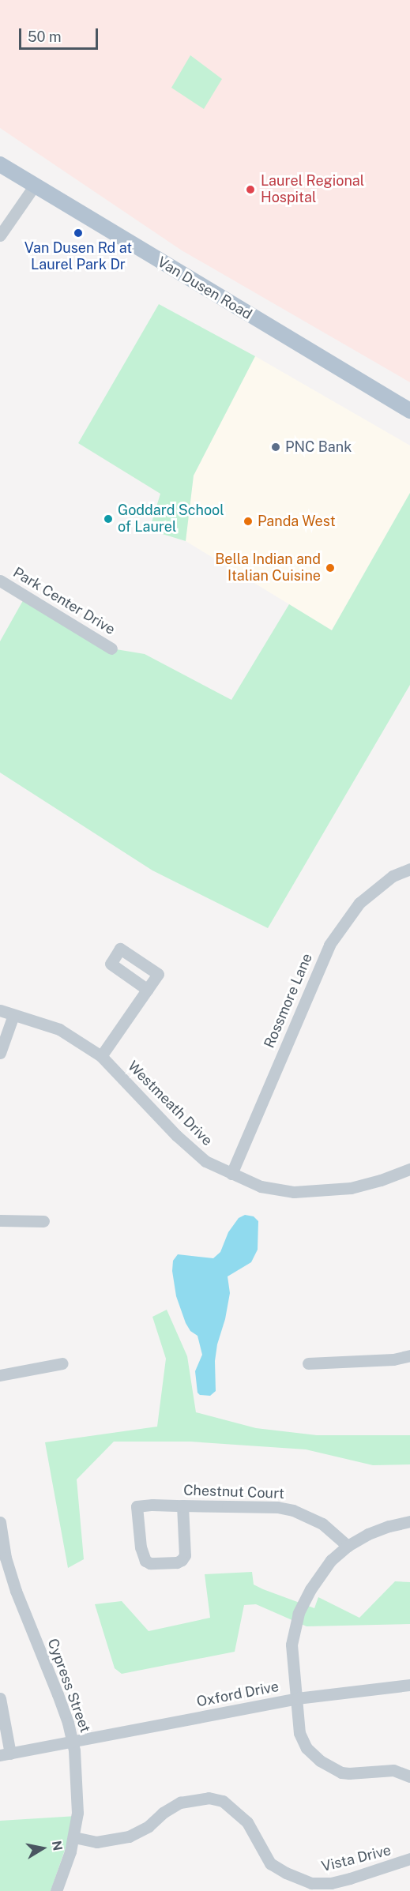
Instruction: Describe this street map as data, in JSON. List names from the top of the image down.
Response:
{
  "streets": {
    "main road": ["Van Dusen Road"],
    "street": [
      "Park Center Drive",
      "Rossmore Lane",
      "Westmeath Drive",
      "Chestnut Court",
      "Cypress Street",
      "Oxford Drive",
      "Vista Drive"
    ]
  },
  "crossings": [
    ["Rossmore Lane", "Westmeath Drive"],
    ["Cypress Street", "Oxford Drive"],
    ["Cypress Street", "Vista Drive"]
  ],
  "places": [
    "Laurel Regional Hospital",
    "Van Dusen Rd at Laurel Park Dr",
    "PNC Bank",
    "Goddard School of Laurel",
    "Panda West",
    "Bella Indian and Italian Cuisine"
  ],
  "scale_bar": "50 m",
  "north": "right"
}
